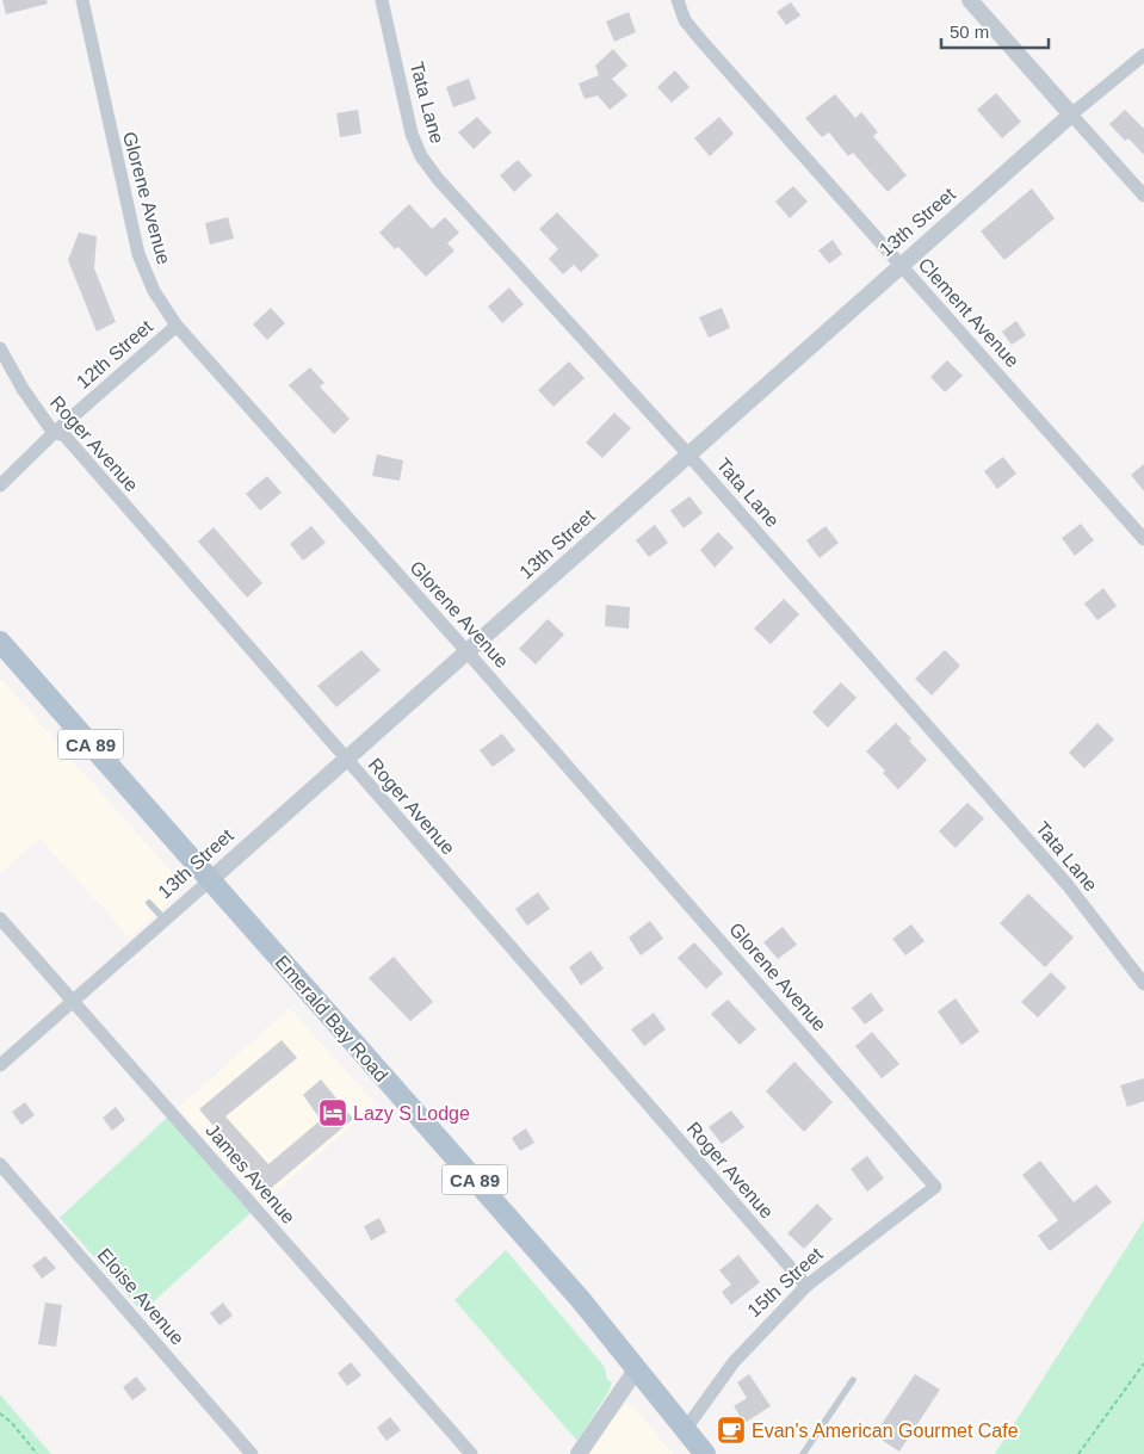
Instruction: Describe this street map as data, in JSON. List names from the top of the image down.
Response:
{
  "streets": {
    "main road": ["CA 89", "Emerald Bay Road"],
    "street": [
      "Tata Lane",
      "Glorene Avenue",
      "13th Street",
      "Clement Avenue",
      "12th Street",
      "Roger Avenue",
      "James Avenue",
      "15th Street",
      "Eloise Avenue"
    ]
  },
  "crossings": [
    ["Tata Lane", "13th Street"],
    ["Glorene Avenue", "13th Street"],
    ["Glorene Avenue", "12th Street"],
    ["Glorene Avenue", "15th Street"],
    ["13th Street", "Clement Avenue"],
    ["13th Street", "Roger Avenue"],
    ["13th Street", "Emerald Bay Road"],
    ["13th Street", "James Avenue"],
    ["12th Street", "Roger Avenue"],
    ["Roger Avenue", "15th Street"],
    ["Emerald Bay Road", "15th Street"]
  ],
  "places": {
    "hotel": ["Lazy S Lodge"],
    "cafe": ["Evan's American Gourmet Cafe"]
  },
  "scale_bar": "50 m"
}
